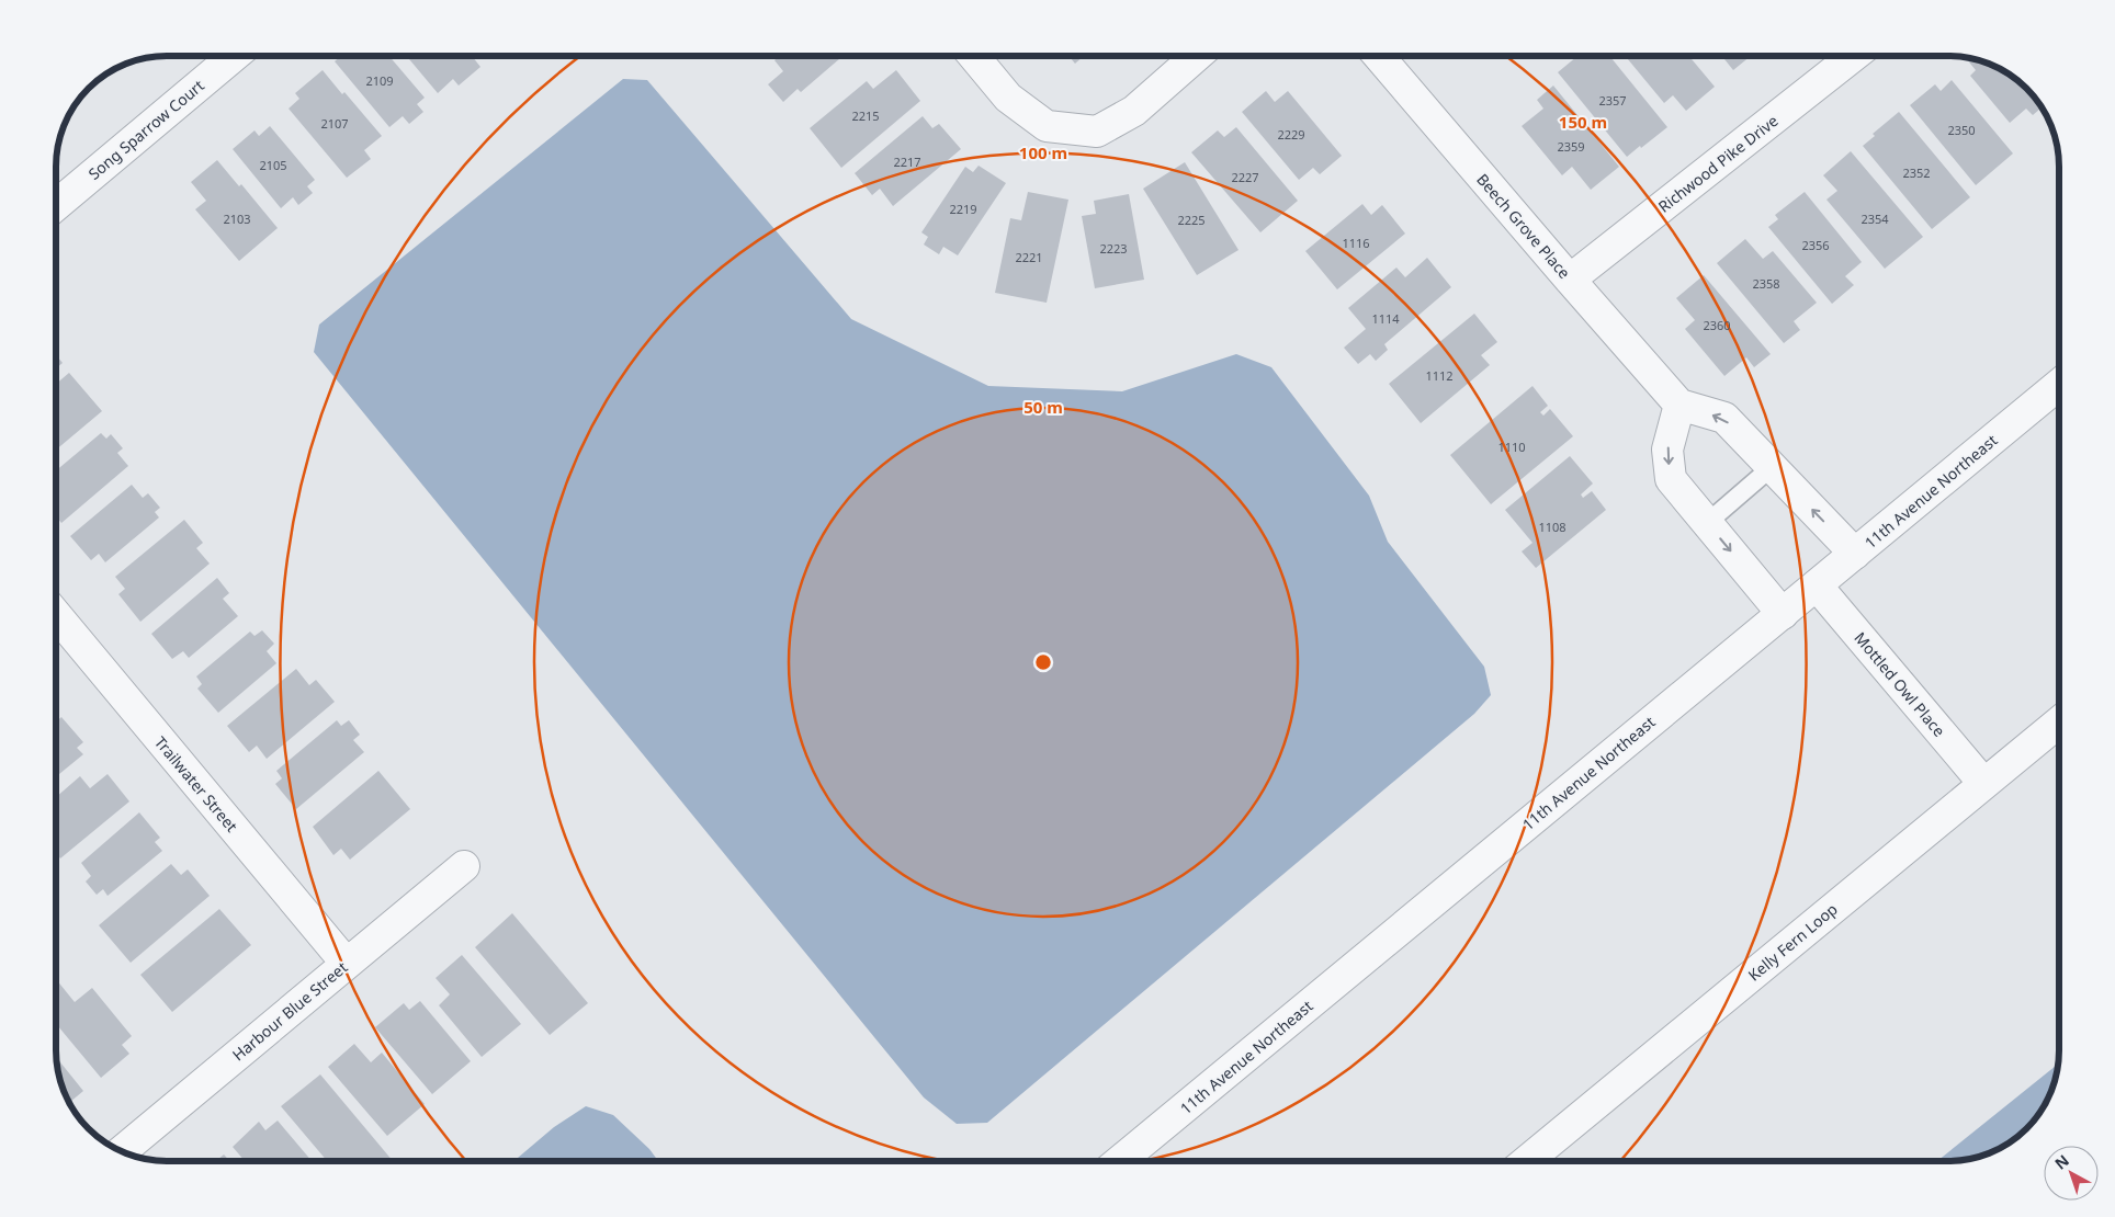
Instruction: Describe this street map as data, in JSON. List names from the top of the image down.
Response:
{
  "streets": {
    "street": [
      "Song Sparrow Court",
      "Richwood Pike Drive",
      "Beech Grove Place",
      "11th Avenue Northeast",
      "Mottled Owl Place",
      "Trailwater Street",
      "Kelly Fern Loop",
      "Harbour Blue Street"
    ]
  },
  "crossings": [
    ["Richwood Pike Drive", "Beech Grove Place"],
    ["11th Avenue Northeast", "Mottled Owl Place"],
    ["Mottled Owl Place", "Kelly Fern Loop"],
    ["Trailwater Street", "Harbour Blue Street"]
  ],
  "house_numbers": [
    "2109",
    "2357",
    "2215",
    "2107",
    "2350",
    "2229",
    "2359",
    "2217",
    "2105",
    "2352",
    "2227",
    "2219",
    "2103",
    "2354",
    "2225",
    "1116",
    "2356",
    "2223",
    "2221",
    "2358",
    "1114",
    "2360",
    "1112",
    "1110",
    "1108"
  ],
  "north": "top left",
  "rings": ["150 m", "100 m", "50 m"]
}
